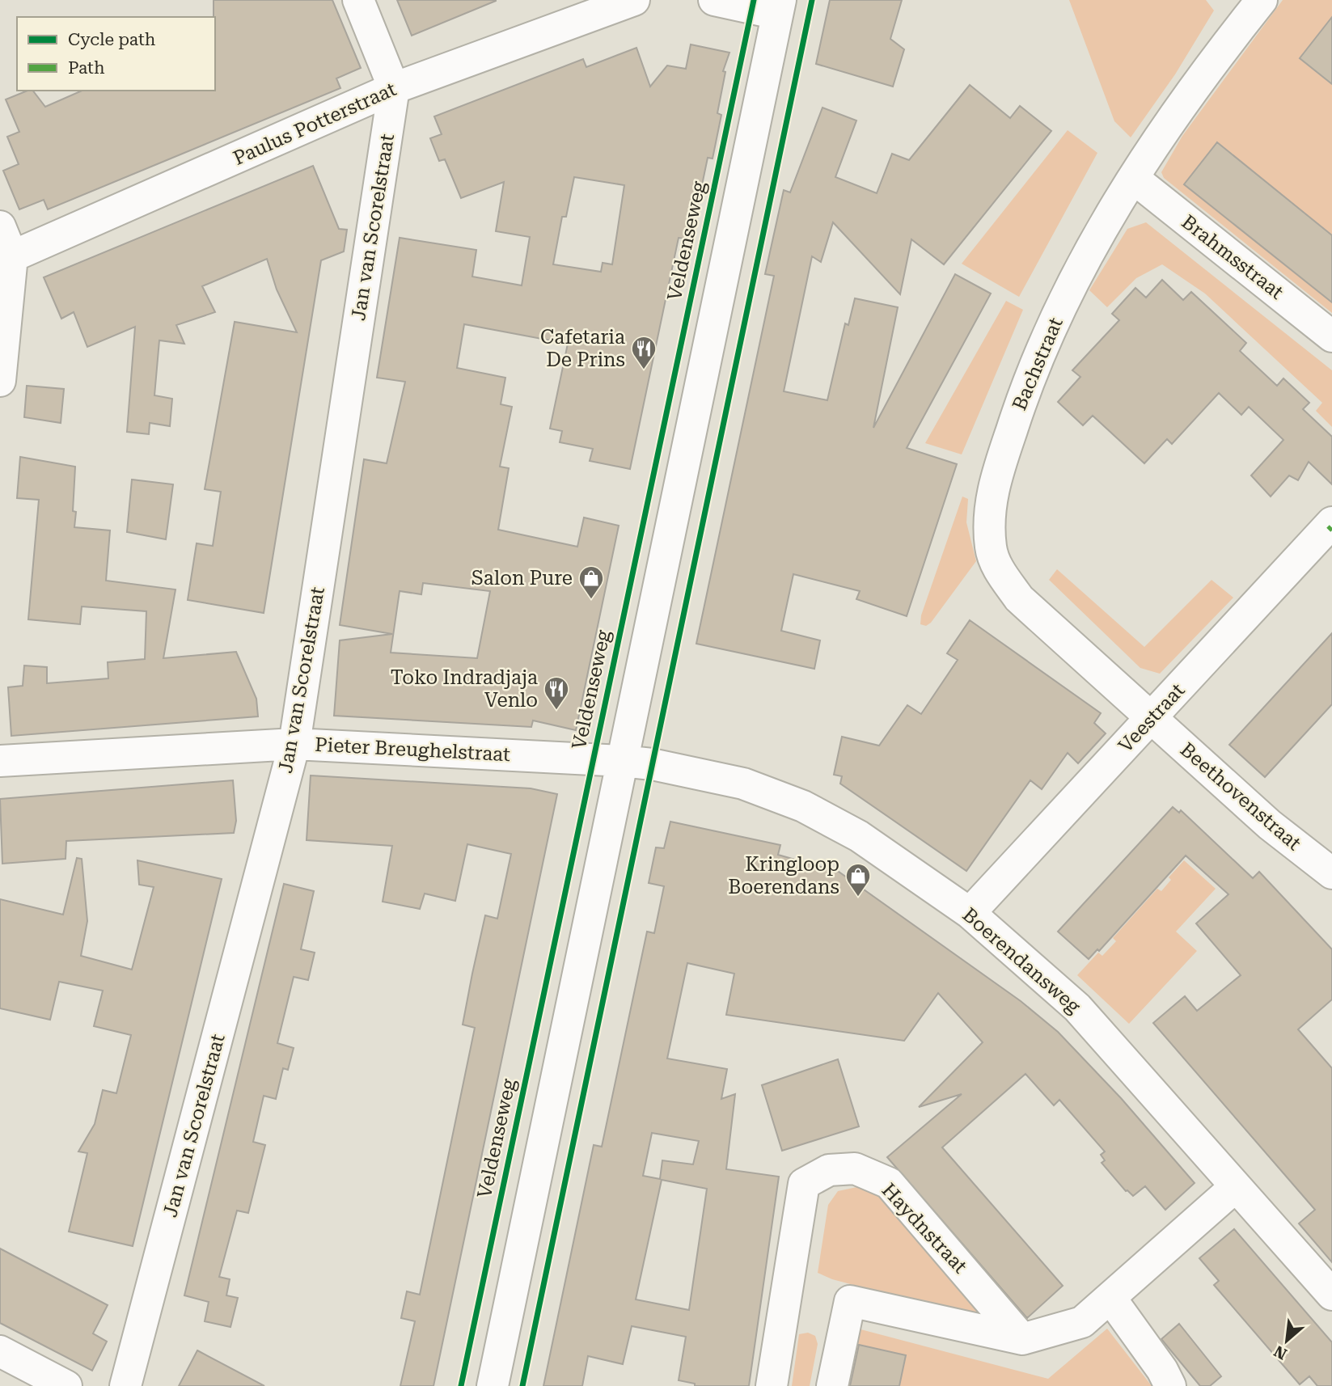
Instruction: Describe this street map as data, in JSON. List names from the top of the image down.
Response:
{
  "streets": {
    "street": [
      "Paulus Potterstraat",
      "Jan van Scorelstraat",
      "Brahmsstraat",
      "Bachstraat",
      "Veestraat",
      "Pieter Breughelstraat",
      "Beethovenstraat",
      "Boerendansweg",
      "Haydnstraat"
    ],
    "cycle path": ["Veldenseweg"]
  },
  "crossings": [
    ["Paulus Potterstraat", "Jan van Scorelstraat"],
    ["Jan van Scorelstraat", "Pieter Breughelstraat"],
    ["Brahmsstraat", "Bachstraat"],
    ["Bachstraat", "Veestraat"],
    ["Bachstraat", "Beethovenstraat"],
    ["Veestraat", "Beethovenstraat"],
    ["Veestraat", "Boerendansweg"],
    ["Pieter Breughelstraat", "Boerendansweg"]
  ],
  "places": {
    "restaurant": ["Cafetaria De Prins", "Toko Indradjaja Venlo"],
    "shop": ["Salon Pure", "Kringloop Boerendans"]
  },
  "legend": ["Cycle path", "Path"],
  "north": "bottom left"
}
